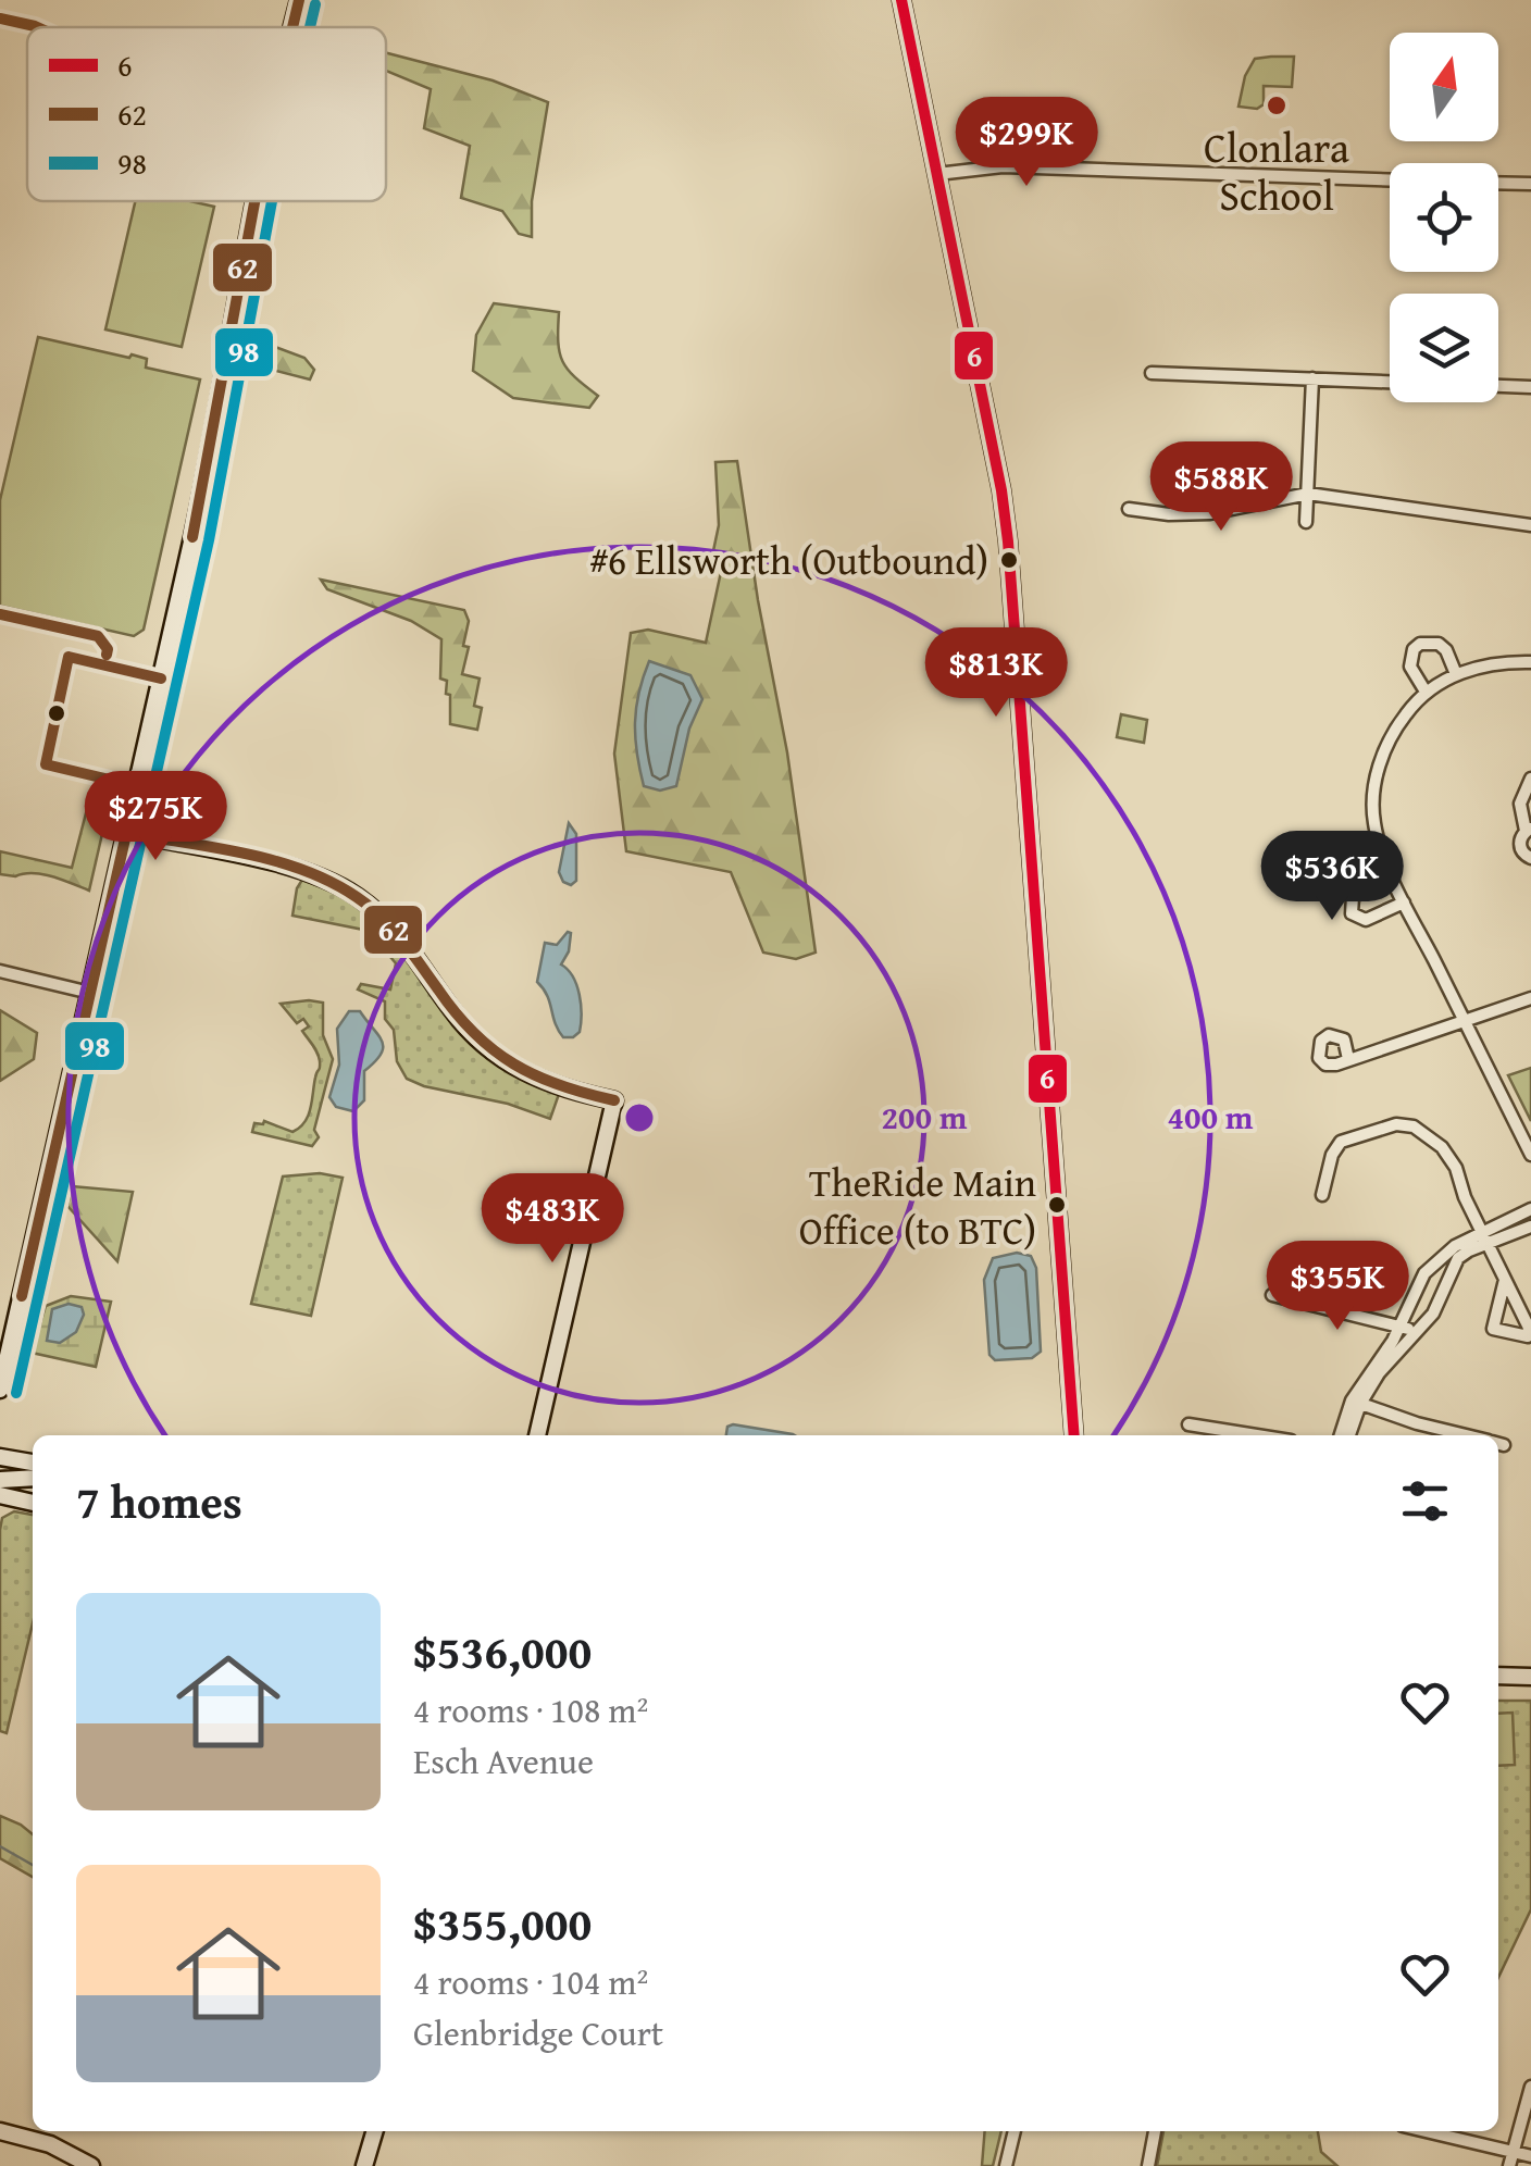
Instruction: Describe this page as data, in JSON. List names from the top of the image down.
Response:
{
  "places": ["Clonlara School", "#6 Ellsworth (Outbound)", "TheRide Main Office (to BTC)"],
  "lines": ["transit line 6", "transit line 62", "transit line 98"],
  "legend": ["6", "62", "98"],
  "north": "top",
  "page": {
    "price": [
      "$299K",
      "$588K",
      "$813K",
      "$275K",
      "$536K",
      "$483K",
      "$355K"
    ],
    "heading": "7 homes",
    "list": [
      {
        "name": "$536,000",
        "note": "4 rooms · 108 m² · Esch Avenue"
      },
      {
        "name": "$355,000",
        "note": "4 rooms · 104 m² · Glenbridge Court"
      }
    ]
  },
  "rings": ["200 m", "400 m"]
}
